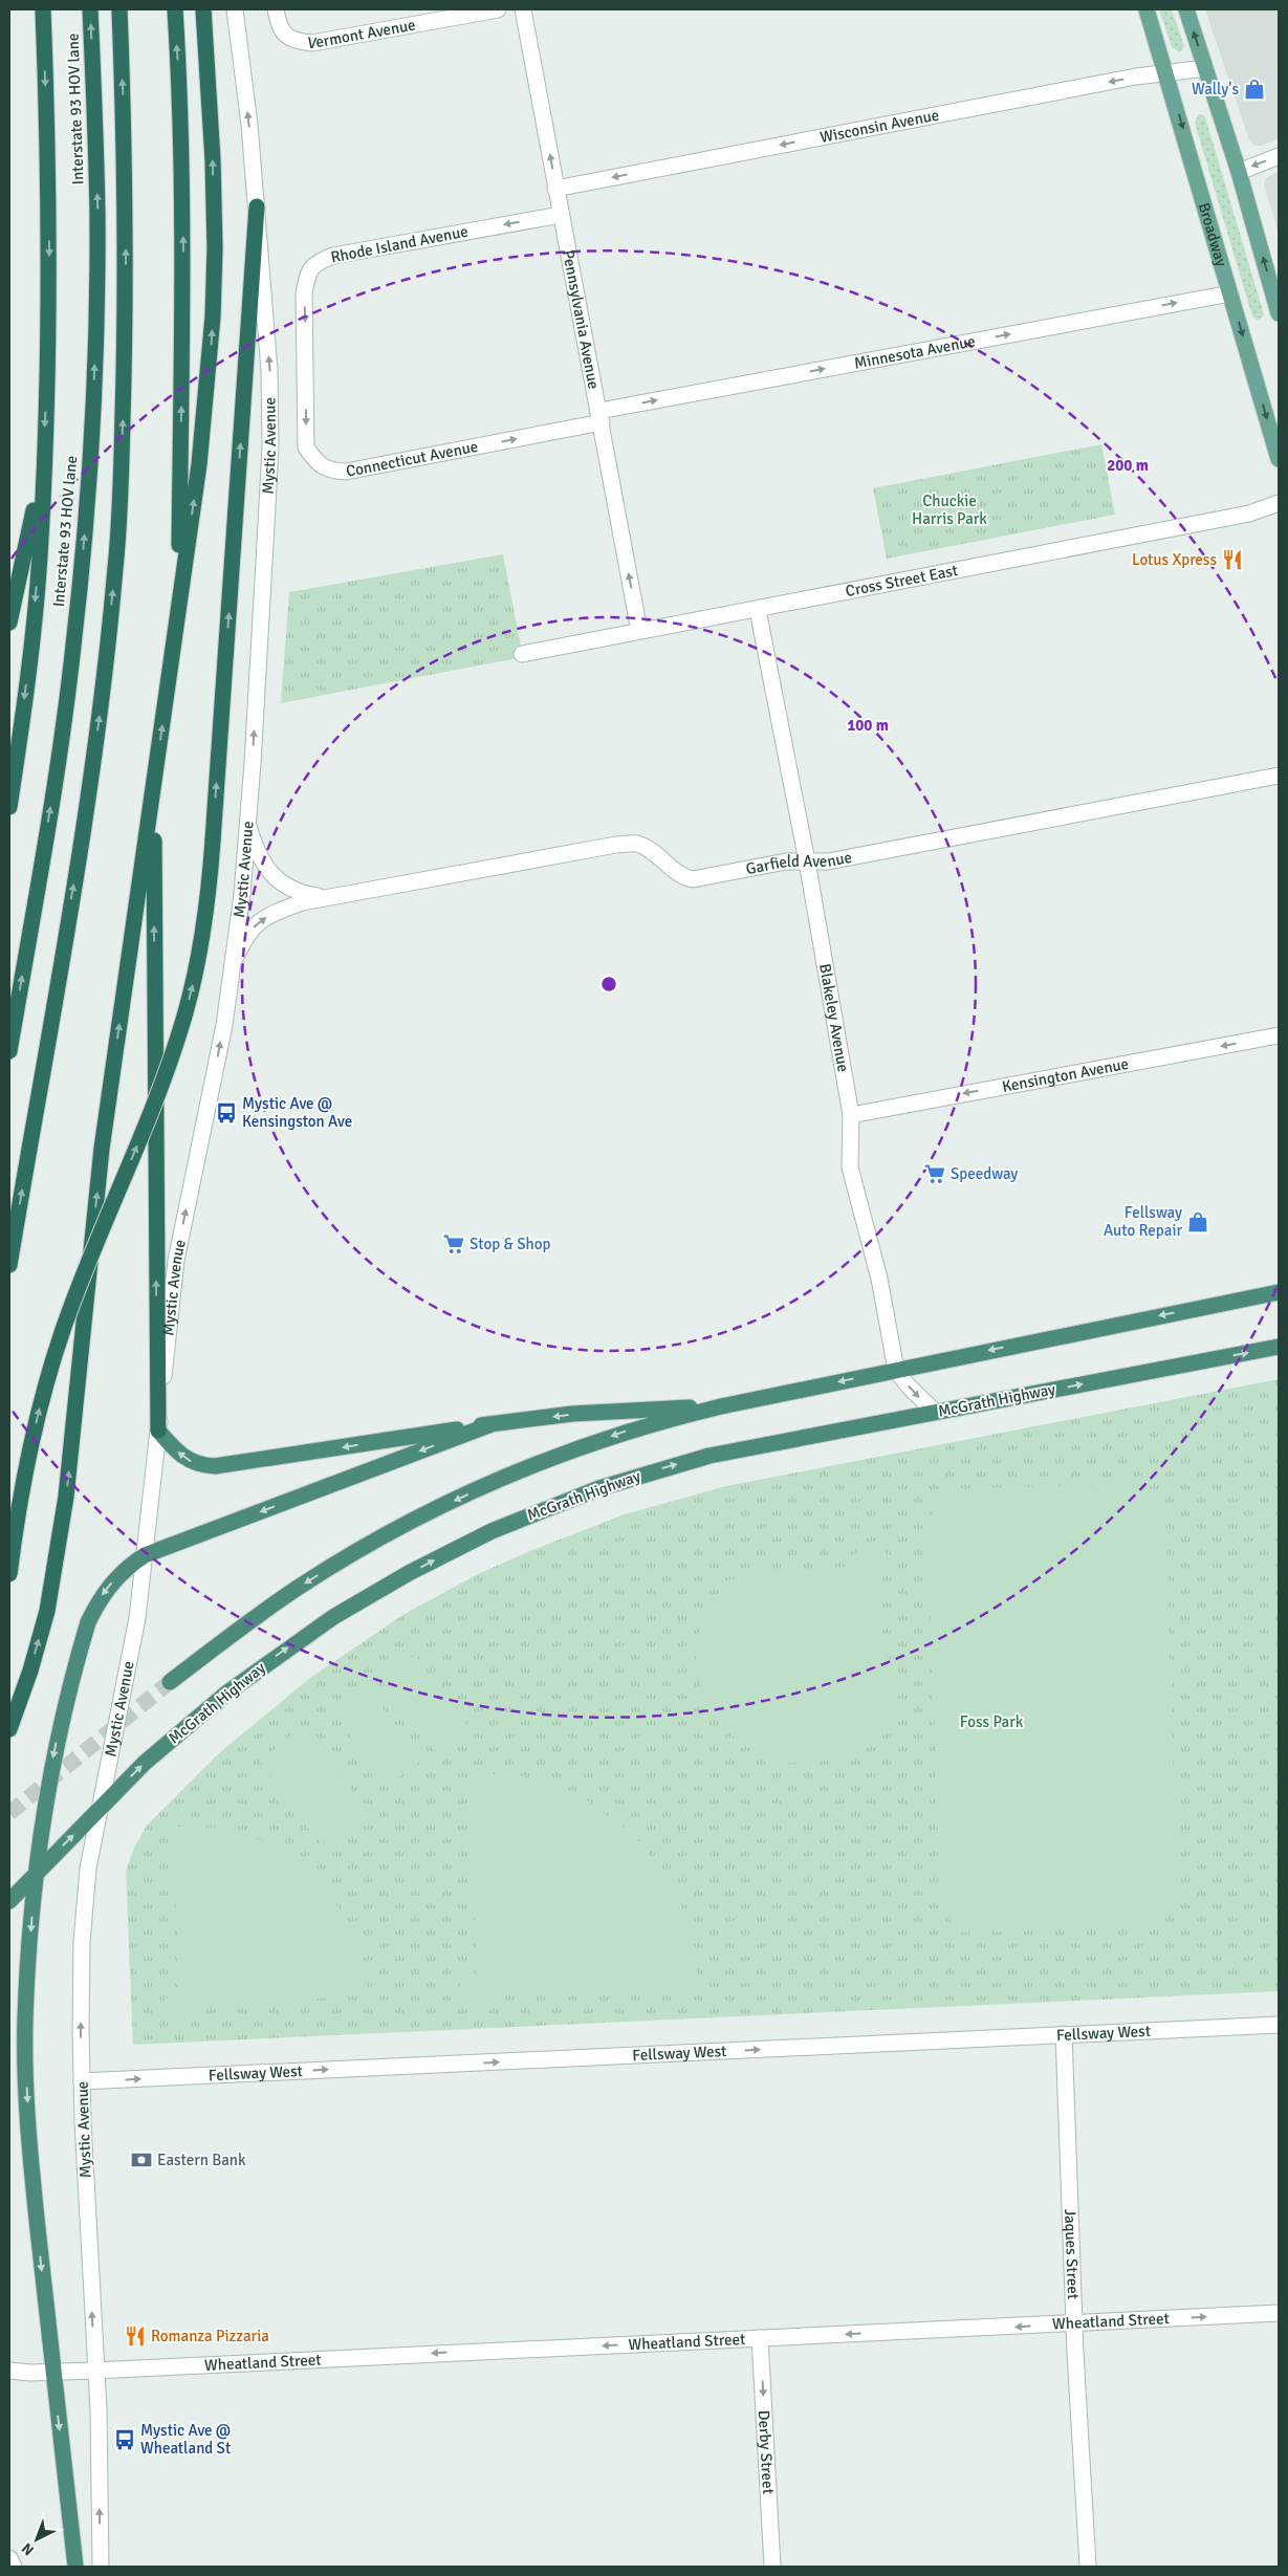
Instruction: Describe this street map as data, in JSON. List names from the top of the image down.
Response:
{
  "streets": {
    "highway": ["Interstate 93 HOV lane", "McGrath Highway"],
    "main road": ["Broadway"],
    "street": [
      "Vermont Avenue",
      "Wisconsin Avenue",
      "Rhode Island Avenue",
      "Pennsylvania Avenue",
      "Minnesota Avenue",
      "Mystic Avenue",
      "Connecticut Avenue",
      "Cross Street East",
      "Garfield Avenue",
      "Blakeley Avenue",
      "Kensington Avenue",
      "Fellsway West",
      "Jaques Street",
      "Wheatland Street",
      "Derby Street"
    ]
  },
  "crossings": [
    ["Wisconsin Avenue", "Broadway"],
    ["Wisconsin Avenue", "Pennsylvania Avenue"],
    ["Broadway", "Minnesota Avenue"],
    ["Rhode Island Avenue", "Pennsylvania Avenue"],
    ["Rhode Island Avenue", "Connecticut Avenue"],
    ["Pennsylvania Avenue", "Minnesota Avenue"],
    ["Pennsylvania Avenue", "Connecticut Avenue"],
    ["Pennsylvania Avenue", "Cross Street East"],
    ["Minnesota Avenue", "Connecticut Avenue"],
    ["Mystic Avenue", "Garfield Avenue"],
    ["Mystic Avenue", "McGrath Highway"],
    ["Mystic Avenue", "Fellsway West"],
    ["Mystic Avenue", "Wheatland Street"],
    ["Cross Street East", "Blakeley Avenue"],
    ["Garfield Avenue", "Blakeley Avenue"],
    ["Blakeley Avenue", "Kensington Avenue"],
    ["Blakeley Avenue", "McGrath Highway"],
    ["Fellsway West", "Jaques Street"],
    ["Jaques Street", "Wheatland Street"],
    ["Wheatland Street", "Derby Street"]
  ],
  "one_way": [
    "Wisconsin Avenue",
    "Rhode Island Avenue",
    "Pennsylvania Avenue",
    "Minnesota Avenue",
    "Mystic Avenue",
    "Kensington Avenue",
    "Fellsway West",
    "Derby Street"
  ],
  "parks": ["Chuckie Harris Park", "Foss Park"],
  "places": {
    "shop": ["Wally's", "Fellsway Auto Repair"],
    "restaurant": ["Lotus Xpress", "Romanza Pizzaria"],
    "bus stop": ["Mystic Ave @ Kensingston Ave", "Mystic Ave @ Wheatland St"],
    "supermarket": ["Speedway", "Stop & Shop"],
    "bank": ["Eastern Bank"]
  },
  "north": "bottom left",
  "rings": ["200 m", "100 m"]
}
